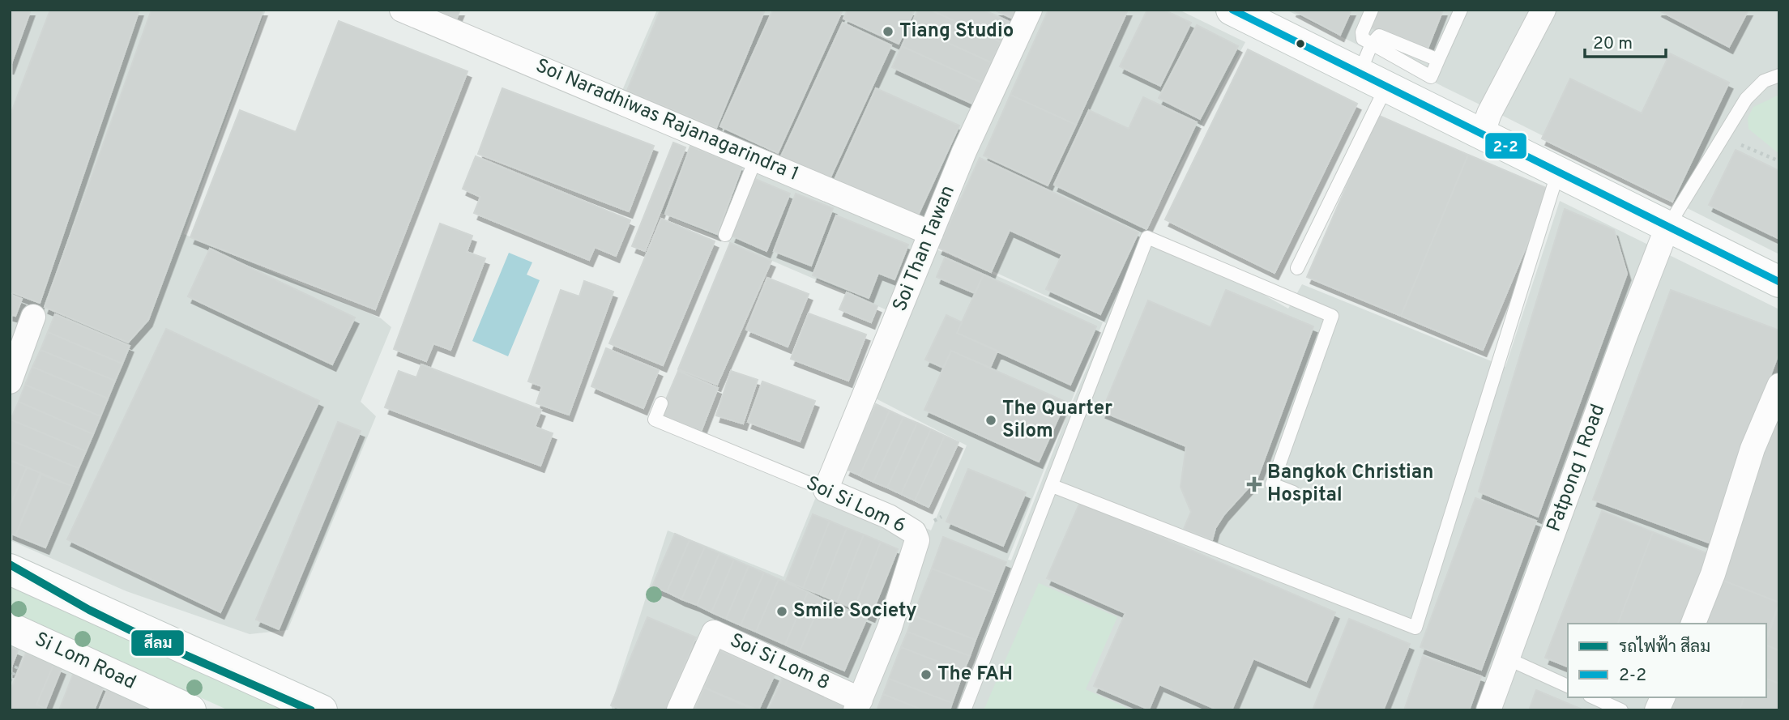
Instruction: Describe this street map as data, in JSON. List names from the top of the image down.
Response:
{
  "streets": {
    "main road": ["Si Lom Road"],
    "street": [
      "Soi Naradhiwas Rajanagarindra 1",
      "Soi Than Tawan",
      "Patpong 1 Road",
      "Soi Si Lom 6",
      "Soi Si Lom 8"
    ]
  },
  "crossings": [
    ["Soi Naradhiwas Rajanagarindra 1", "Soi Than Tawan"],
    ["Soi Than Tawan", "Soi Si Lom 6"],
    ["Soi Si Lom 6", "Soi Si Lom 8"]
  ],
  "places": {
    "other": [
      "Tiang Studio",
      "The Quarter Silom",
      "Smile Society",
      "The FAH"
    ],
    "health": ["Bangkok Christian Hospital"]
  },
  "lines": ["transit line 2-2", "metro line สีลม"],
  "legend": ["รถไฟฟ้า สีลม", "2-2"],
  "scale_bar": "20 m"
}
